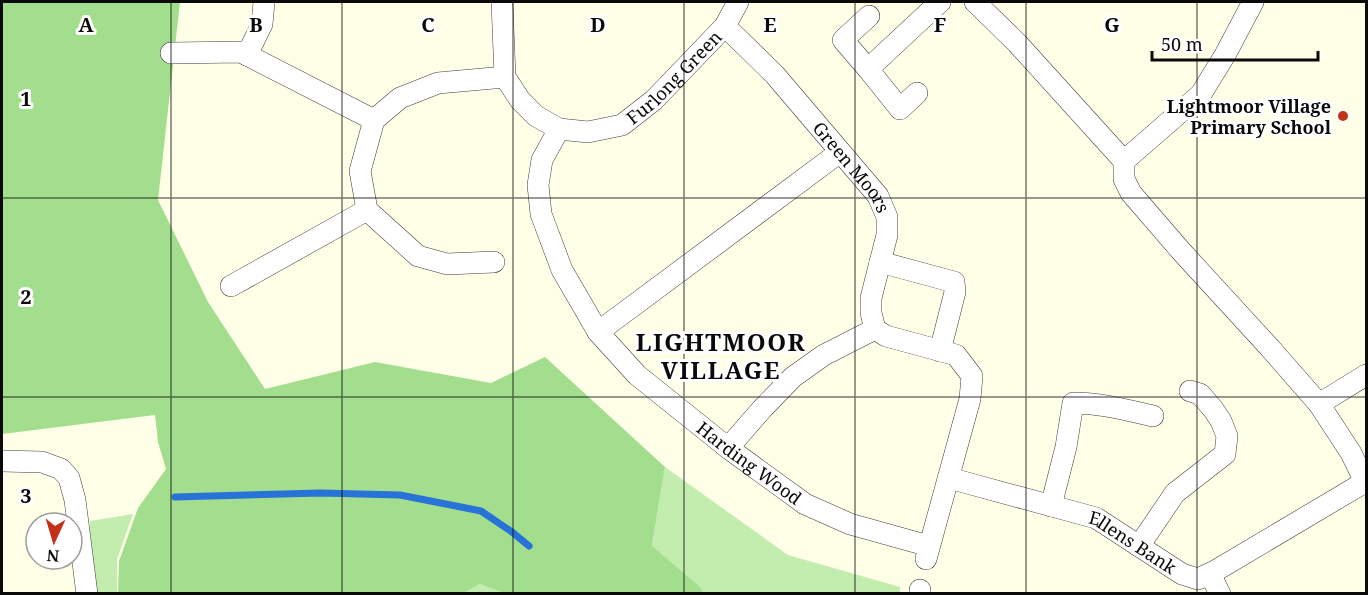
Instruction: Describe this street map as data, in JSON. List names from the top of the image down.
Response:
{
  "streets": {
    "street": [
      "Furlong Green",
      "Green Moors",
      "Harding Wood",
      "Ellens Bank"
    ]
  },
  "crossings": [
    ["Furlong Green", "Green Moors"],
    ["Furlong Green", "Harding Wood"],
    ["Harding Wood", "Ellens Bank"]
  ],
  "districts": ["LIGHTMOOR VILLAGE"],
  "places": ["Lightmoor Village Primary School"],
  "scale_bar": "50 m",
  "north": "bottom",
  "grid": {
    "columns": [
      "A",
      "B",
      "C",
      "D",
      "E",
      "F",
      "G"
    ],
    "rows": ["1", "2", "3"]
  }
}
